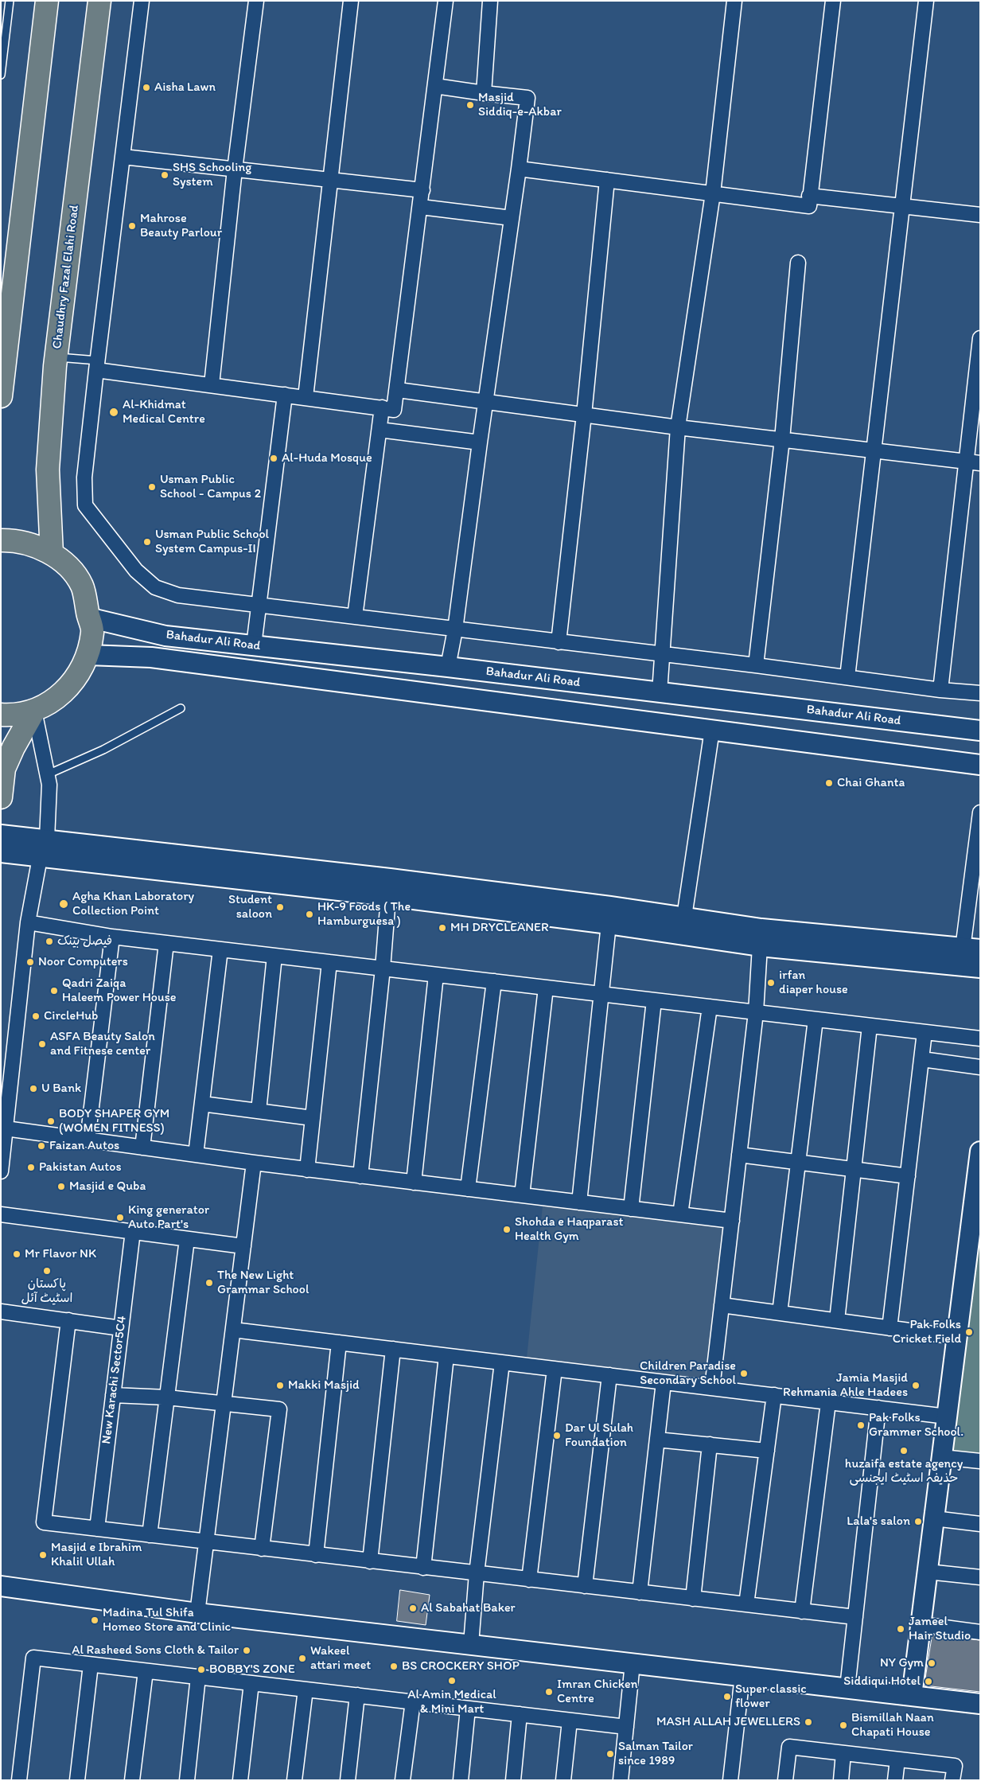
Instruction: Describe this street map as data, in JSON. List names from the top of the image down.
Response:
{
  "streets": {
    "main road": ["Chaudhry Fazal Elahi Road"],
    "street": ["Bahadur Ali Road", "New Karachi Sector5C4"]
  },
  "places": [
    "Aisha Lawn",
    "Masjid Siddiq-e-Akbar",
    "SHS Schooling System",
    "Mahrose Beauty Parlour",
    "Al-Khidmat Medical Centre",
    "Al-Huda Mosque",
    "Usman Public School - Campus 2",
    "Usman Public School System Campus-II",
    "Chai Ghanta",
    "Agha Khan Laboratory Collection Point",
    "Student saloon",
    "HK-9 Foods ( The Hamburguesa )",
    "MH DRYCLEANER",
    "فیصل بینک",
    "Noor Computers",
    "irfan diaper house",
    "Qadri Zaiqa Haleem Power House",
    "CircleHub",
    "ASFA Beauty Salon and Fitnese center",
    "U Bank",
    "BODY SHAPER GYM (WOMEN FITNESS)",
    "Faizan Autos",
    "Pakistan Autos",
    "Masjid e Quba",
    "King generator Auto Part's",
    "Shohda e Haqparast Health Gym",
    "Mr Flavor NK",
    "پاکستان اسٹیٹ آئل",
    "The New Light Grammar School",
    "Pak Folks Cricket Field",
    "Children Paradise Secondary School",
    "Makki Masjid",
    "Jamia Masjid Rehmania Ahle Hadees",
    "Pak Folks Grammer School.",
    "Dar Ul Sulah Foundation",
    "huzaifa estate agency حذیفہ اسٹیٹ ایجنسی",
    "Lala's salon",
    "Masjid e Ibrahim Khalil Ullah",
    "Al Sabahat Baker",
    "Madina Tul Shifa Homeo Store and Clinic",
    "Jameel Hair Studio",
    "Al Rasheed Sons Cloth & Tailor",
    "Wakeel attari meet",
    "NY Gym",
    "BS CROCKERY SHOP",
    "BOBBY'S ZONE",
    "Al Amin Medical & Mini Mart",
    "Siddiqui Hotel",
    "Imran Chicken Centre",
    "Super classic flower",
    "MASH ALLAH JEWELLERS",
    "Bismillah Naan Chapati House",
    "Salman Tailor since 1989"
  ]
}
